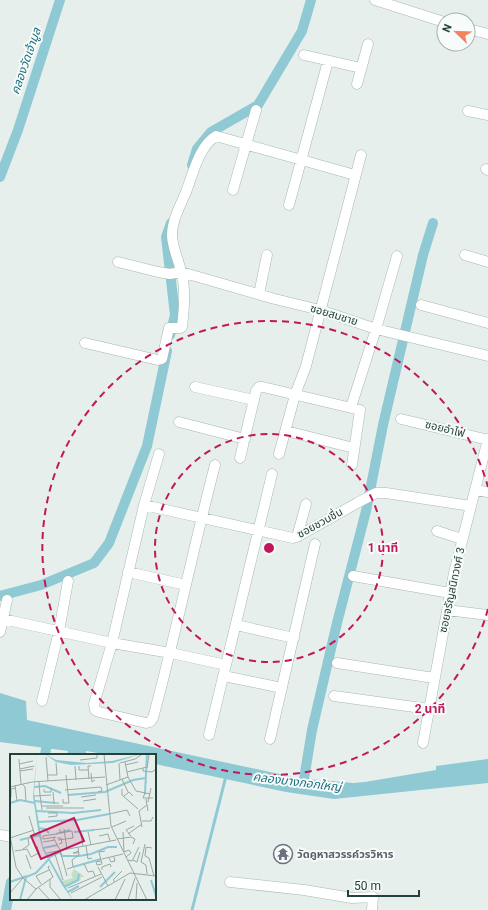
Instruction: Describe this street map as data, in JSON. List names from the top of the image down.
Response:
{
  "streets": {
    "street": [
      "ซอยสมชาย",
      "ซอยอำไฟ",
      "ซอยชวนชื่น",
      "ซอยจรัญสนิทวงศ์ 3"
    ]
  },
  "crossings": [
    ["ซอยอำไฟ", "ซอยจรัญสนิทวงศ์ 3"],
    ["ซอยชวนชื่น", "ซอยจรัญสนิทวงศ์ 3"]
  ],
  "water": ["คลองวัดเจ้ามูล", "คลองบางกอกใหญ่"],
  "places": {
    "temple": ["วัดคูหาสวรรค์วรวิหาร"]
  },
  "scale_bar": "50 m",
  "north": "top left",
  "rings": ["1 นาที", "2 นาที"]
}
